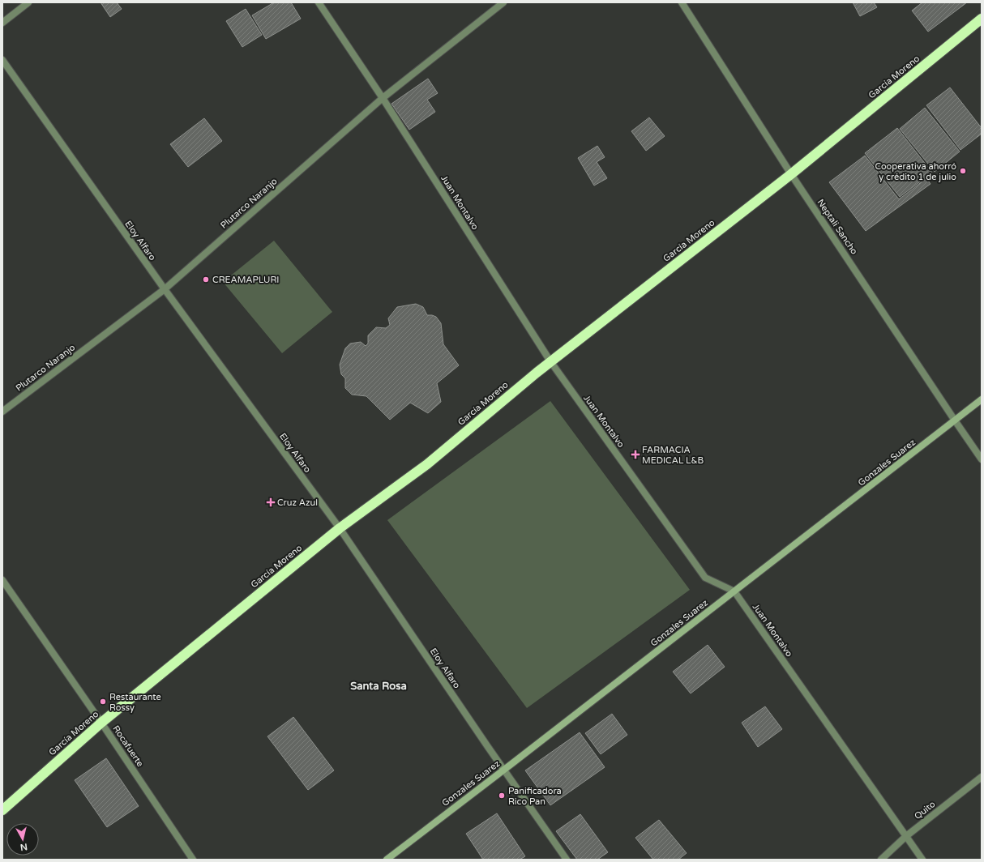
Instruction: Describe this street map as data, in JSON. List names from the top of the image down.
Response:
{
  "streets": {
    "highway": ["García Moreno"],
    "street": [
      "Juan Montalvo",
      "Plutarco Naranjo",
      "Neptali Sancho",
      "Eloy Alfaro",
      "Gonzales Suarez",
      "Rocafuerte",
      "Quito"
    ]
  },
  "crossings": [
    ["García Moreno", "Juan Montalvo"],
    ["García Moreno", "Neptali Sancho"],
    ["García Moreno", "Eloy Alfaro"],
    ["García Moreno", "Rocafuerte"],
    ["Juan Montalvo", "Plutarco Naranjo"],
    ["Juan Montalvo", "Gonzales Suarez"],
    ["Juan Montalvo", "Quito"],
    ["Plutarco Naranjo", "Eloy Alfaro"],
    ["Neptali Sancho", "Gonzales Suarez"],
    ["Eloy Alfaro", "Gonzales Suarez"]
  ],
  "districts": ["Santa Rosa"],
  "places": {
    "other": [
      "Cooperativa ahorró y crédito 1 de julio",
      "CREAMAPLURI",
      "Restaurante Rossy",
      "Panificadora Rico Pan"
    ],
    "health": ["FARMACIA MEDICAL L&B", "Cruz Azul"]
  },
  "north": "bottom"
}
